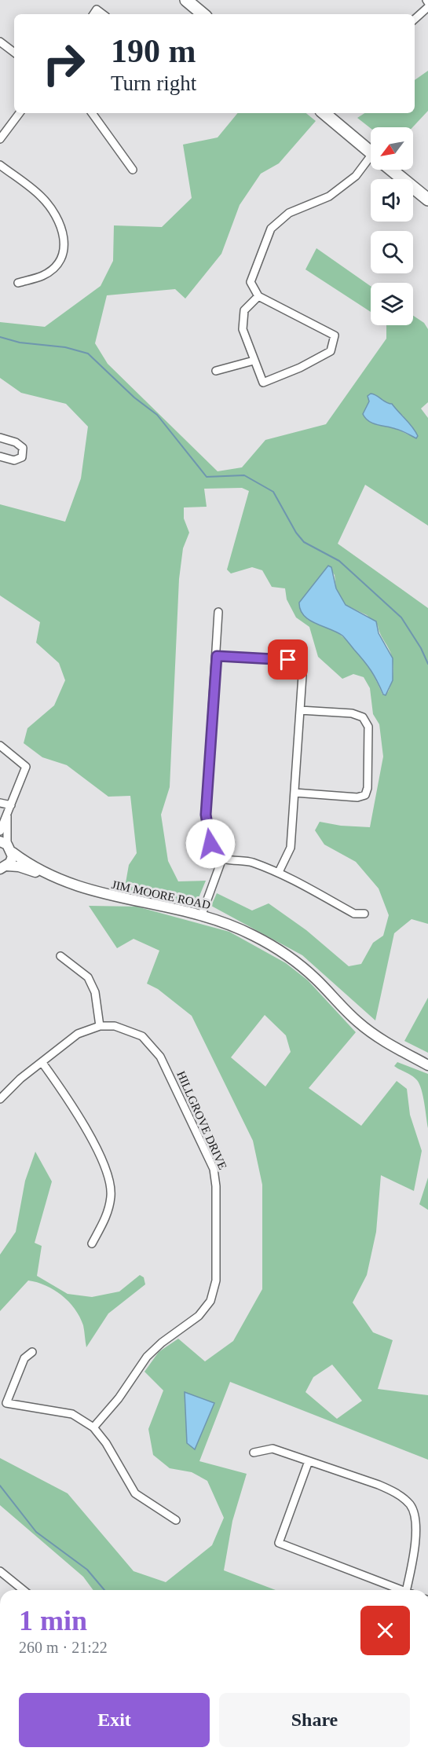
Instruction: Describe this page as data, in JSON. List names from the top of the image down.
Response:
{
  "streets": {
    "street": ["JIM MOORE ROAD", "HILLGROVE DRIVE"]
  },
  "north": "bottom left",
  "page": {
    "turn": ["190 m", "Turn right"],
    "heading": ["1 min", "260 m · 21:22"],
    "buttons": ["Exit", "Share"]
  }
}
